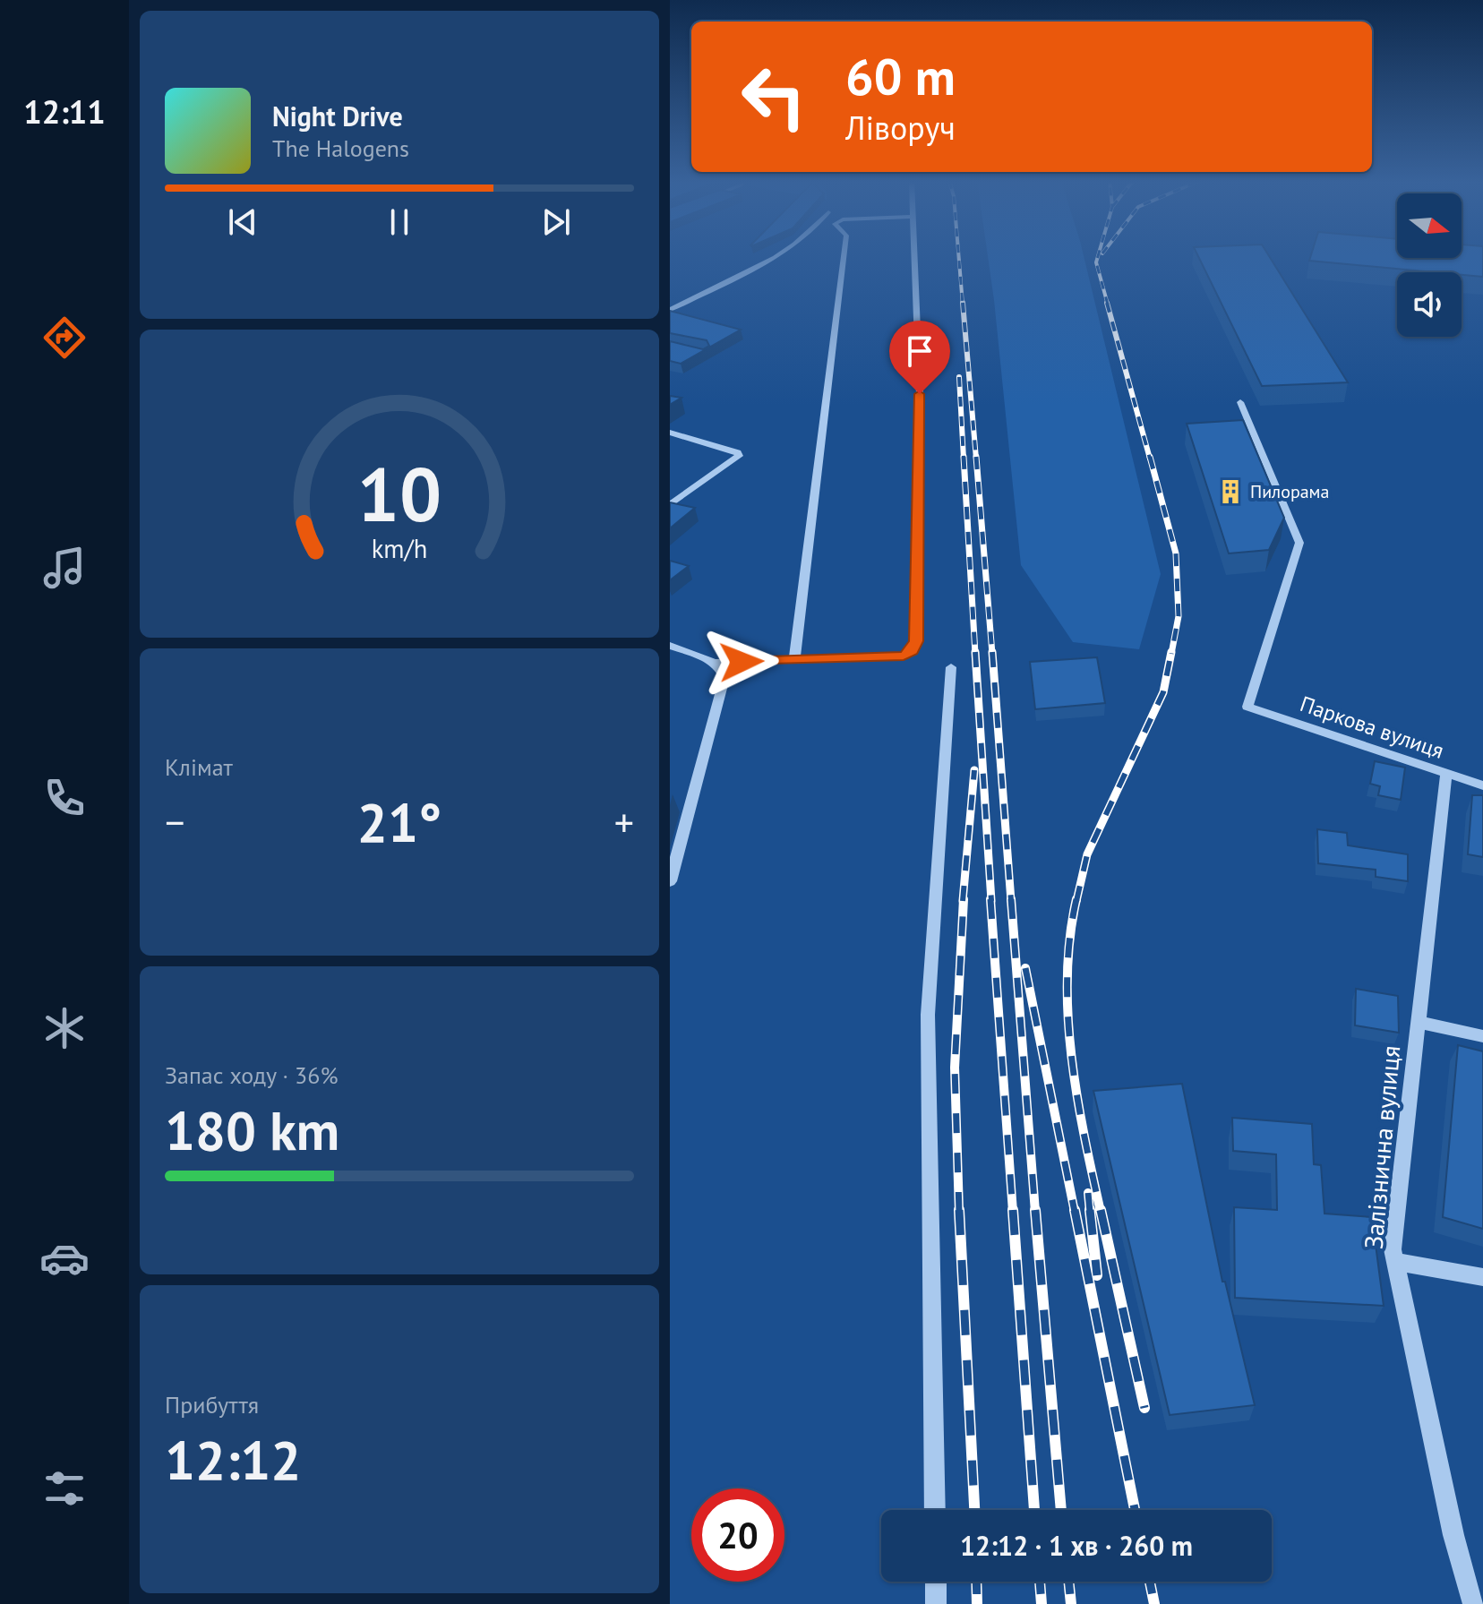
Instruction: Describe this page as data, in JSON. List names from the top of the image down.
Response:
{
  "streets": {
    "street": ["Паркова вулиця", "Залізнична вулиця"]
  },
  "crossings": [
    ["Паркова вулиця", "Залізнична вулиця"]
  ],
  "places": {
    "building": ["Пилорама"]
  },
  "north": "right",
  "page": {
    "tabs": "12:11",
    "turn": ["60 m", "Ліворуч"],
    "song": ["Night Drive", "The Halogens"],
    "tile": [
      "Клімат",
      ["Запас ходу · 36%", "180 km"],
      ["Прибуття", "12:12"]
    ],
    "heat": ["−", "21°", "+"],
    "limit": "20",
    "trip": "12:12 · 1 хв · 260 m",
    "gauge": ["10", "km/h"]
  }
}
